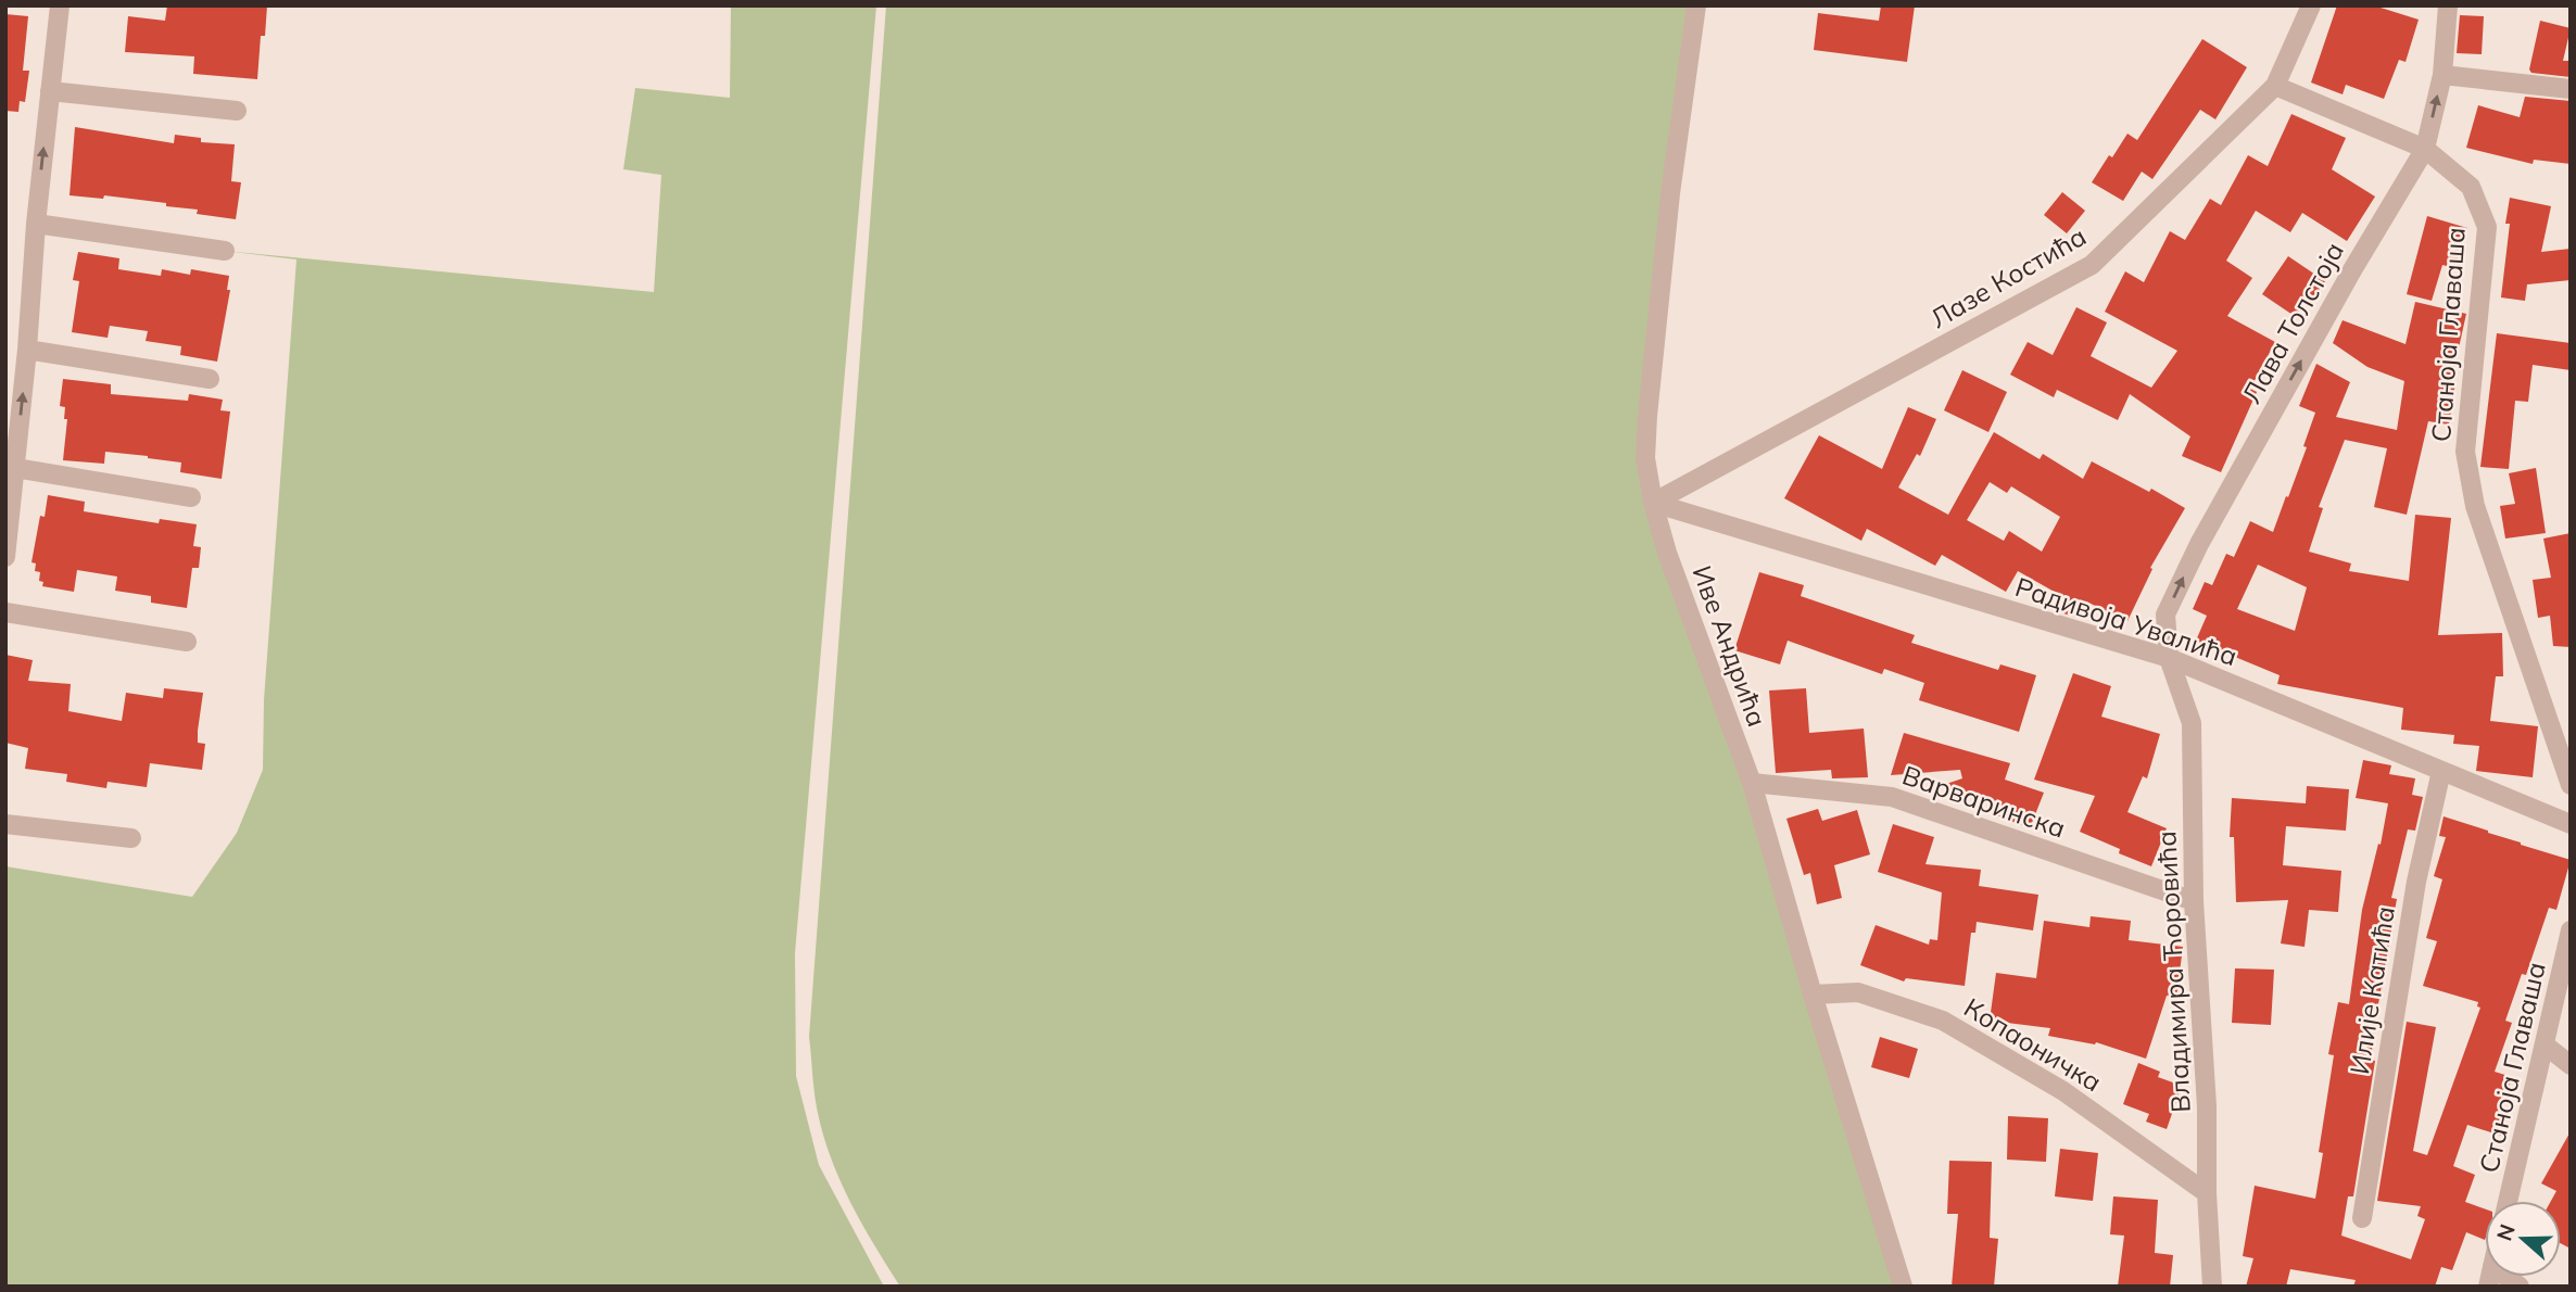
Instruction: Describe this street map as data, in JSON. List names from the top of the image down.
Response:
{
  "streets": {
    "street": [
      "Лазе Костића",
      "Лава Толстоја",
      "Станоја Главаша",
      "Радивоја Увалића",
      "Иве Андрића",
      "Варваринска",
      "Владимира Ћоровића",
      "Илије Катића",
      "Копаоничка"
    ]
  },
  "crossings": [
    ["Лазе Костића", "Станоја Главаша"],
    ["Лазе Костића", "Радивоја Увалића"],
    ["Лазе Костића", "Иве Андрића"],
    ["Лава Толстоја", "Станоја Главаша"],
    ["Лава Толстоја", "Радивоја Увалића"],
    ["Лава Толстоја", "Владимира Ћоровића"],
    ["Радивоја Увалића", "Иве Андрића"],
    ["Радивоја Увалића", "Владимира Ћоровића"],
    ["Радивоја Увалића", "Илије Катића"],
    ["Иве Андрића", "Варваринска"],
    ["Иве Андрића", "Копаоничка"],
    ["Варваринска", "Владимира Ћоровића"],
    ["Владимира Ћоровића", "Копаоничка"]
  ],
  "one_way": ["Лава Толстоја"],
  "north": "left"
}
